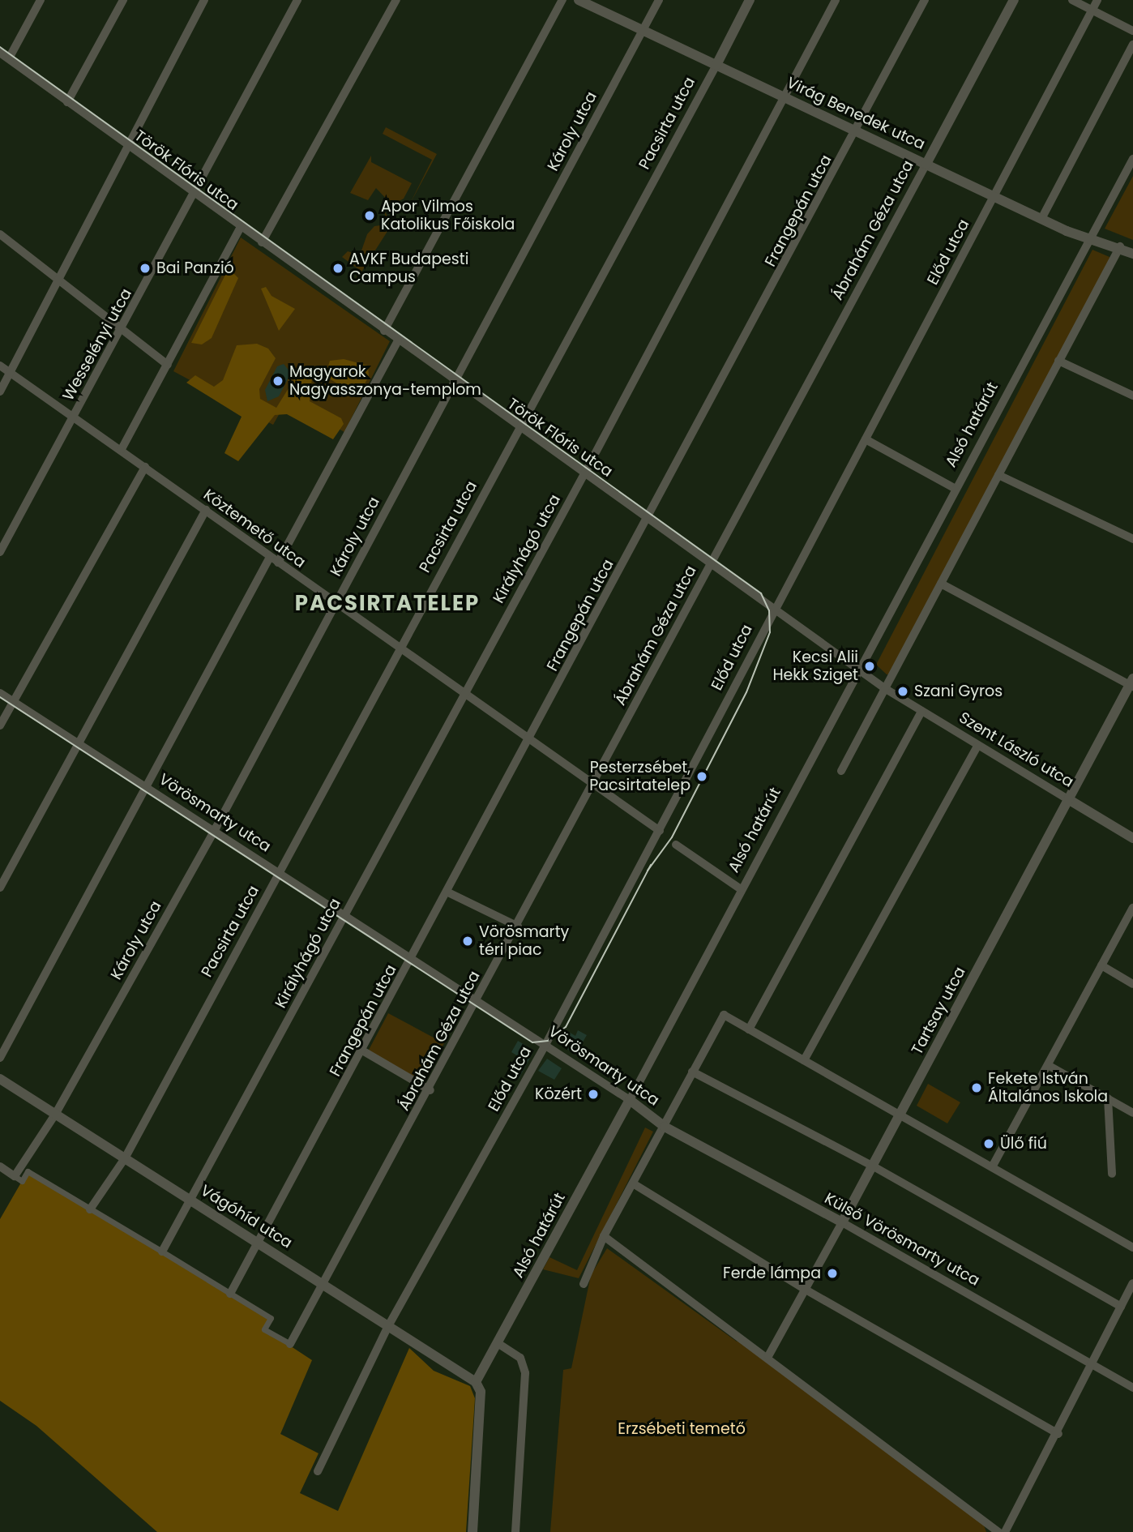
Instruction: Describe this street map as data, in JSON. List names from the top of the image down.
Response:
{
  "streets": {
    "street": [
      "Virág Benedek utca",
      "Pacsirta utca",
      "Károly utca",
      "Török Flóris utca",
      "Frangepán utca",
      "Ábrahám Géza utca",
      "Előd utca",
      "Wesselényi utca",
      "Alsó határút",
      "Köztemető utca",
      "Királyhágó utca",
      "Szent László utca",
      "Vörösmarty utca",
      "Tartsay utca",
      "Vágóhíd utca",
      "Külső Vörösmarty utca"
    ]
  },
  "crossings": [
    ["Virág Benedek utca", "Pacsirta utca"],
    ["Virág Benedek utca", "Károly utca"],
    ["Virág Benedek utca", "Frangepán utca"],
    ["Virág Benedek utca", "Ábrahám Géza utca"],
    ["Virág Benedek utca", "Előd utca"],
    ["Virág Benedek utca", "Alsó határút"],
    ["Virág Benedek utca", "Királyhágó utca"],
    ["Pacsirta utca", "Török Flóris utca"],
    ["Pacsirta utca", "Köztemető utca"],
    ["Pacsirta utca", "Vörösmarty utca"],
    ["Pacsirta utca", "Vágóhíd utca"],
    ["Károly utca", "Török Flóris utca"],
    ["Károly utca", "Köztemető utca"],
    ["Károly utca", "Vörösmarty utca"],
    ["Károly utca", "Vágóhíd utca"],
    ["Török Flóris utca", "Frangepán utca"],
    ["Török Flóris utca", "Ábrahám Géza utca"],
    ["Török Flóris utca", "Előd utca"],
    ["Török Flóris utca", "Wesselényi utca"],
    ["Török Flóris utca", "Alsó határút"],
    ["Török Flóris utca", "Királyhágó utca"],
    ["Török Flóris utca", "Szent László utca"],
    ["Frangepán utca", "Köztemető utca"],
    ["Frangepán utca", "Vörösmarty utca"],
    ["Frangepán utca", "Vágóhíd utca"],
    ["Ábrahám Géza utca", "Köztemető utca"],
    ["Ábrahám Géza utca", "Vörösmarty utca"],
    ["Ábrahám Géza utca", "Vágóhíd utca"],
    ["Előd utca", "Köztemető utca"],
    ["Előd utca", "Vörösmarty utca"],
    ["Előd utca", "Vágóhíd utca"],
    ["Wesselényi utca", "Köztemető utca"],
    ["Alsó határút", "Vörösmarty utca"],
    ["Alsó határút", "Vágóhíd utca"],
    ["Köztemető utca", "Királyhágó utca"],
    ["Királyhágó utca", "Vörösmarty utca"],
    ["Királyhágó utca", "Vágóhíd utca"],
    ["Szent László utca", "Tartsay utca"],
    ["Vörösmarty utca", "Külső Vörösmarty utca"],
    ["Tartsay utca", "Külső Vörösmarty utca"]
  ],
  "districts": ["PACSIRTATELEP"],
  "parks": ["Erzsébeti temető"],
  "places": [
    "Apor Vilmos Katolikus Főiskola",
    "Bai Panzió",
    "AVKF Budapesti Campus",
    "Magyarok Nagyasszonya-templom",
    "Kecsi Alii Hekk Sziget",
    "Szani Gyros",
    "Pesterzsébet, Pacsirtatelep",
    "Vörösmarty téri piac",
    "Fekete István Általános Iskola",
    "Közért",
    "Ülő fiú",
    "Ferde lámpa"
  ]
}
